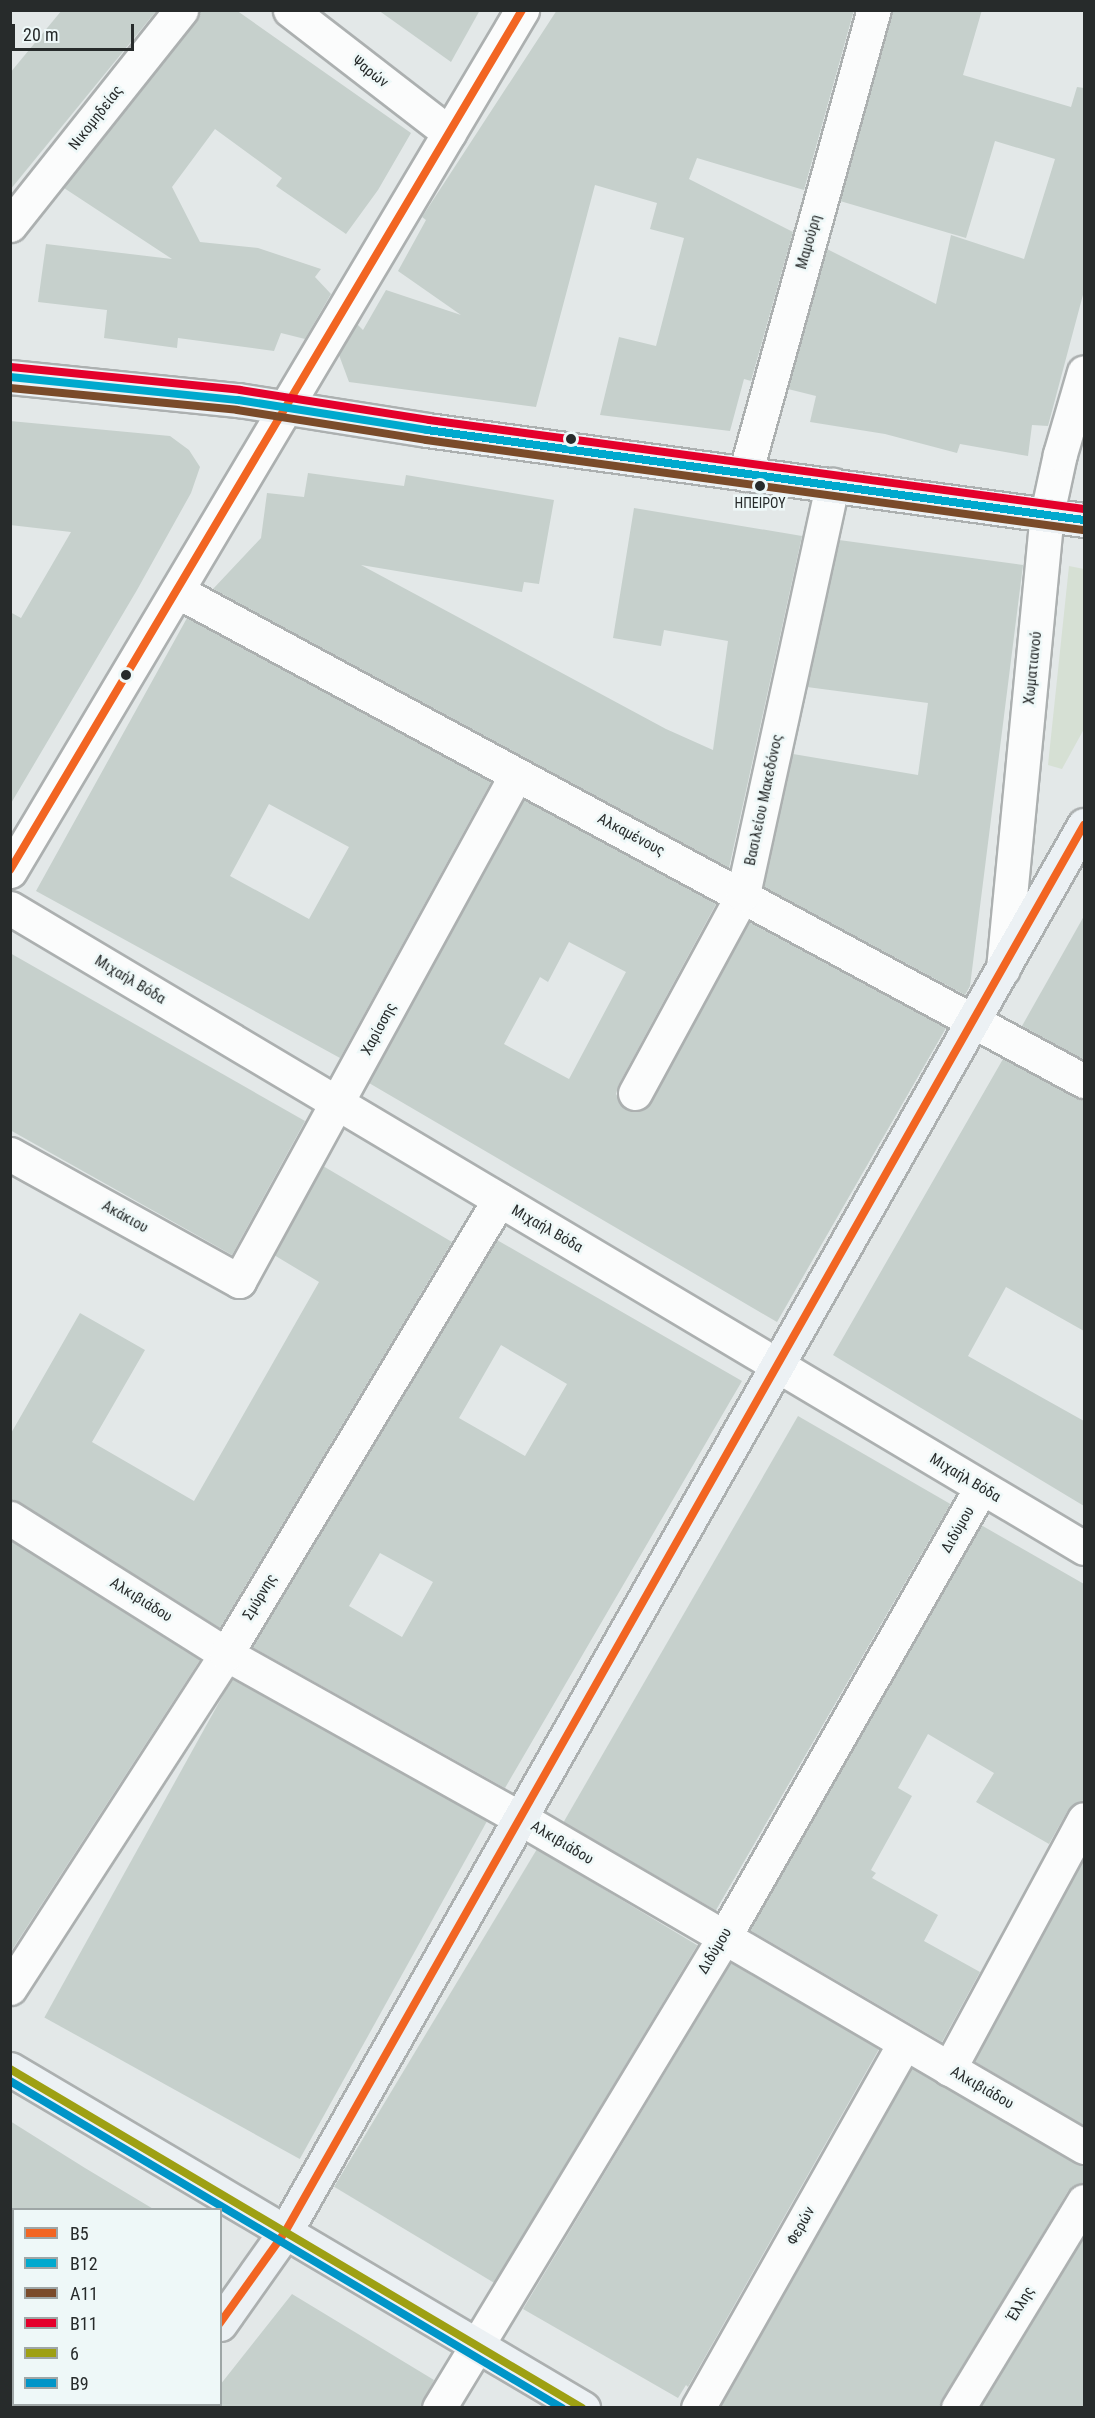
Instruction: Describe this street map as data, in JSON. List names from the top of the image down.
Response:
{
  "streets": {
    "street": [
      "Ψαρών",
      "Νικομηδείας",
      "Μαμούρη",
      "Χωματιανού",
      "Βασιλείου Μακεδόνος",
      "Αλκαμένους",
      "Μιχαήλ Βόδα",
      "Χαρίσσης",
      "Ακάκιου",
      "Διδύμου",
      "Σμύρνης",
      "Αλκιβιάδου",
      "Φερών",
      "Έλλης"
    ]
  },
  "crossings": [
    ["Βασιλείου Μακεδόνος", "Αλκαμένους"],
    ["Αλκαμένους", "Χαρίσσης"],
    ["Μιχαήλ Βόδα", "Χαρίσσης"],
    ["Μιχαήλ Βόδα", "Διδύμου"],
    ["Μιχαήλ Βόδα", "Σμύρνης"],
    ["Χαρίσσης", "Ακάκιου"],
    ["Διδύμου", "Αλκιβιάδου"],
    ["Σμύρνης", "Αλκιβιάδου"],
    ["Αλκιβιάδου", "Φερών"]
  ],
  "places": ["ΗΠΕΙΡΟΥ"],
  "lines": [
    "transit line Β5",
    "transit line Β11",
    "transit line Β12",
    "transit line Α11",
    "transit line 6",
    "transit line Β9"
  ],
  "legend": [
    "Β5",
    "Β12",
    "Α11",
    "Β11",
    "6",
    "Β9"
  ],
  "scale_bar": "20 m"
}
